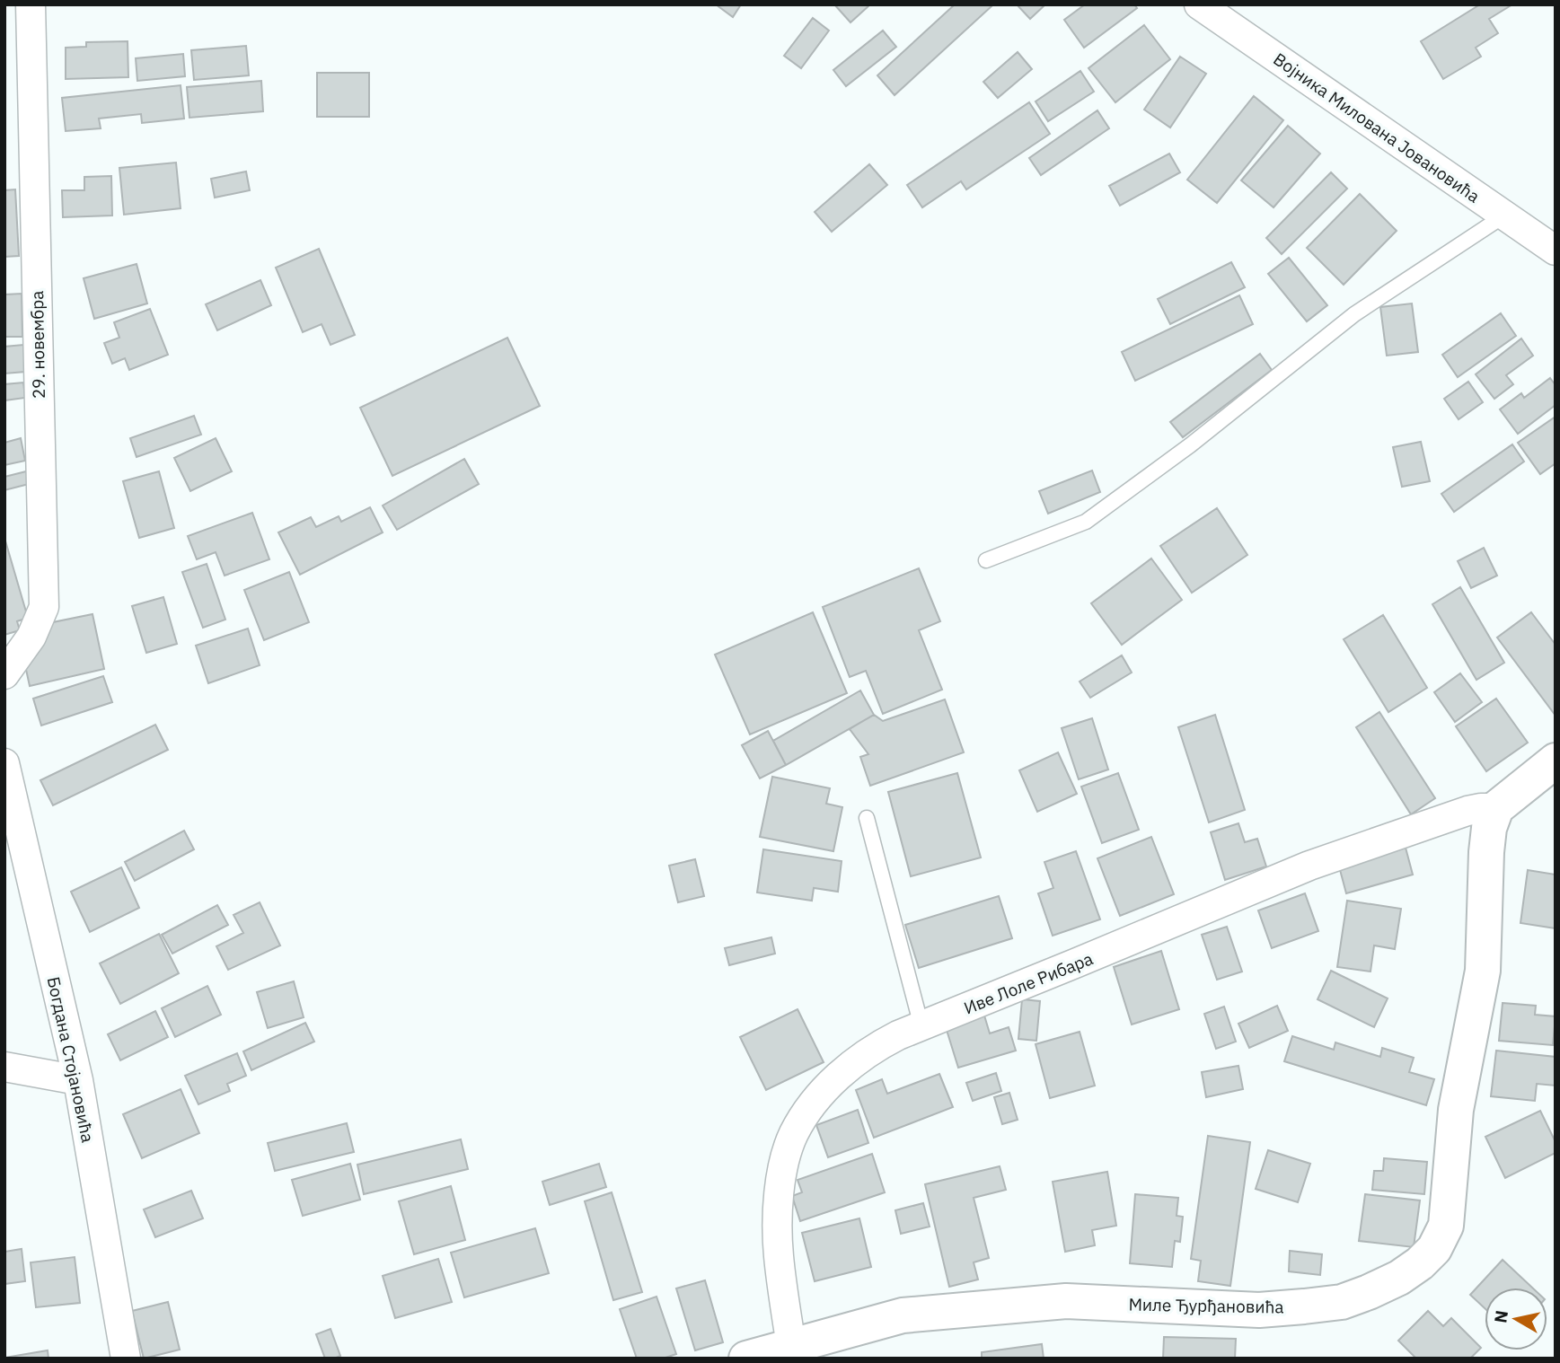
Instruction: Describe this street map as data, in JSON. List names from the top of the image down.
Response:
{
  "streets": {
    "street": [
      "Војника Милована Јовановића",
      "29. новембра",
      "Иве Лоле Рибара",
      "Богдана Стојановића",
      "Миле Ђурђановића"
    ]
  },
  "crossings": [
    ["Иве Лоле Рибара", "Миле Ђурђановића"]
  ],
  "north": "left"
}
